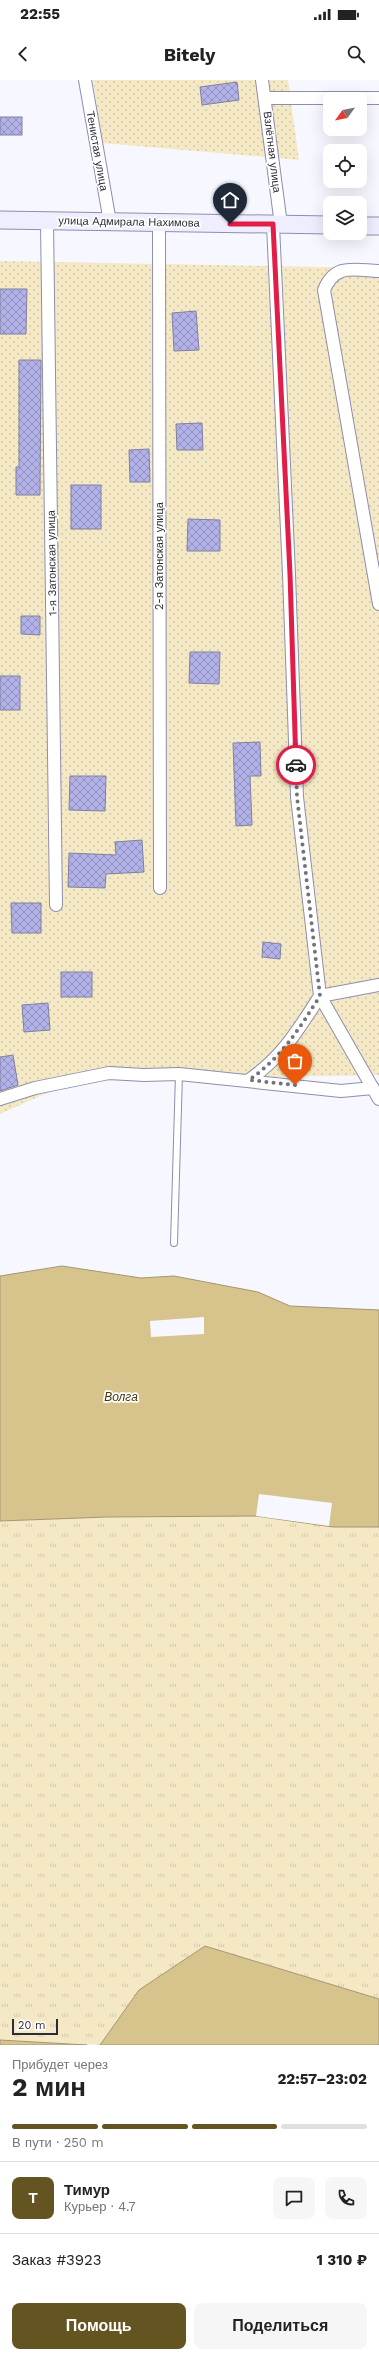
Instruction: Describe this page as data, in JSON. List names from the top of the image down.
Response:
{
  "streets": {
    "main road": ["улица Адмирала Нахимова"],
    "street": [
      "Тенистая улица",
      "Взлётная улица",
      "2-я Затонская улица",
      "1-я Затонская улица"
    ]
  },
  "crossings": [
    ["Тенистая улица", "улица Адмирала Нахимова"],
    ["Взлётная улица", "улица Адмирала Нахимова"],
    ["улица Адмирала Нахимова", "2-я Затонская улица"],
    ["улица Адмирала Нахимова", "1-я Затонская улица"]
  ],
  "water": ["Волга"],
  "scale_bar": "20 m",
  "north": "bottom left",
  "page": {
    "status": "22:55",
    "header": "Bitely",
    "scale": "20 m",
    "heading": ["2 мин", "Прибудет через", "22:57–23:02"],
    "panel": [
      "Тимур",
      "Курьер · 4.7",
      "Заказ #3923",
      "1 310 ₽"
    ],
    "bar": "В пути · 250 m",
    "round": "Т",
    "buttons": ["Помощь", "Поделиться"]
  }
}
